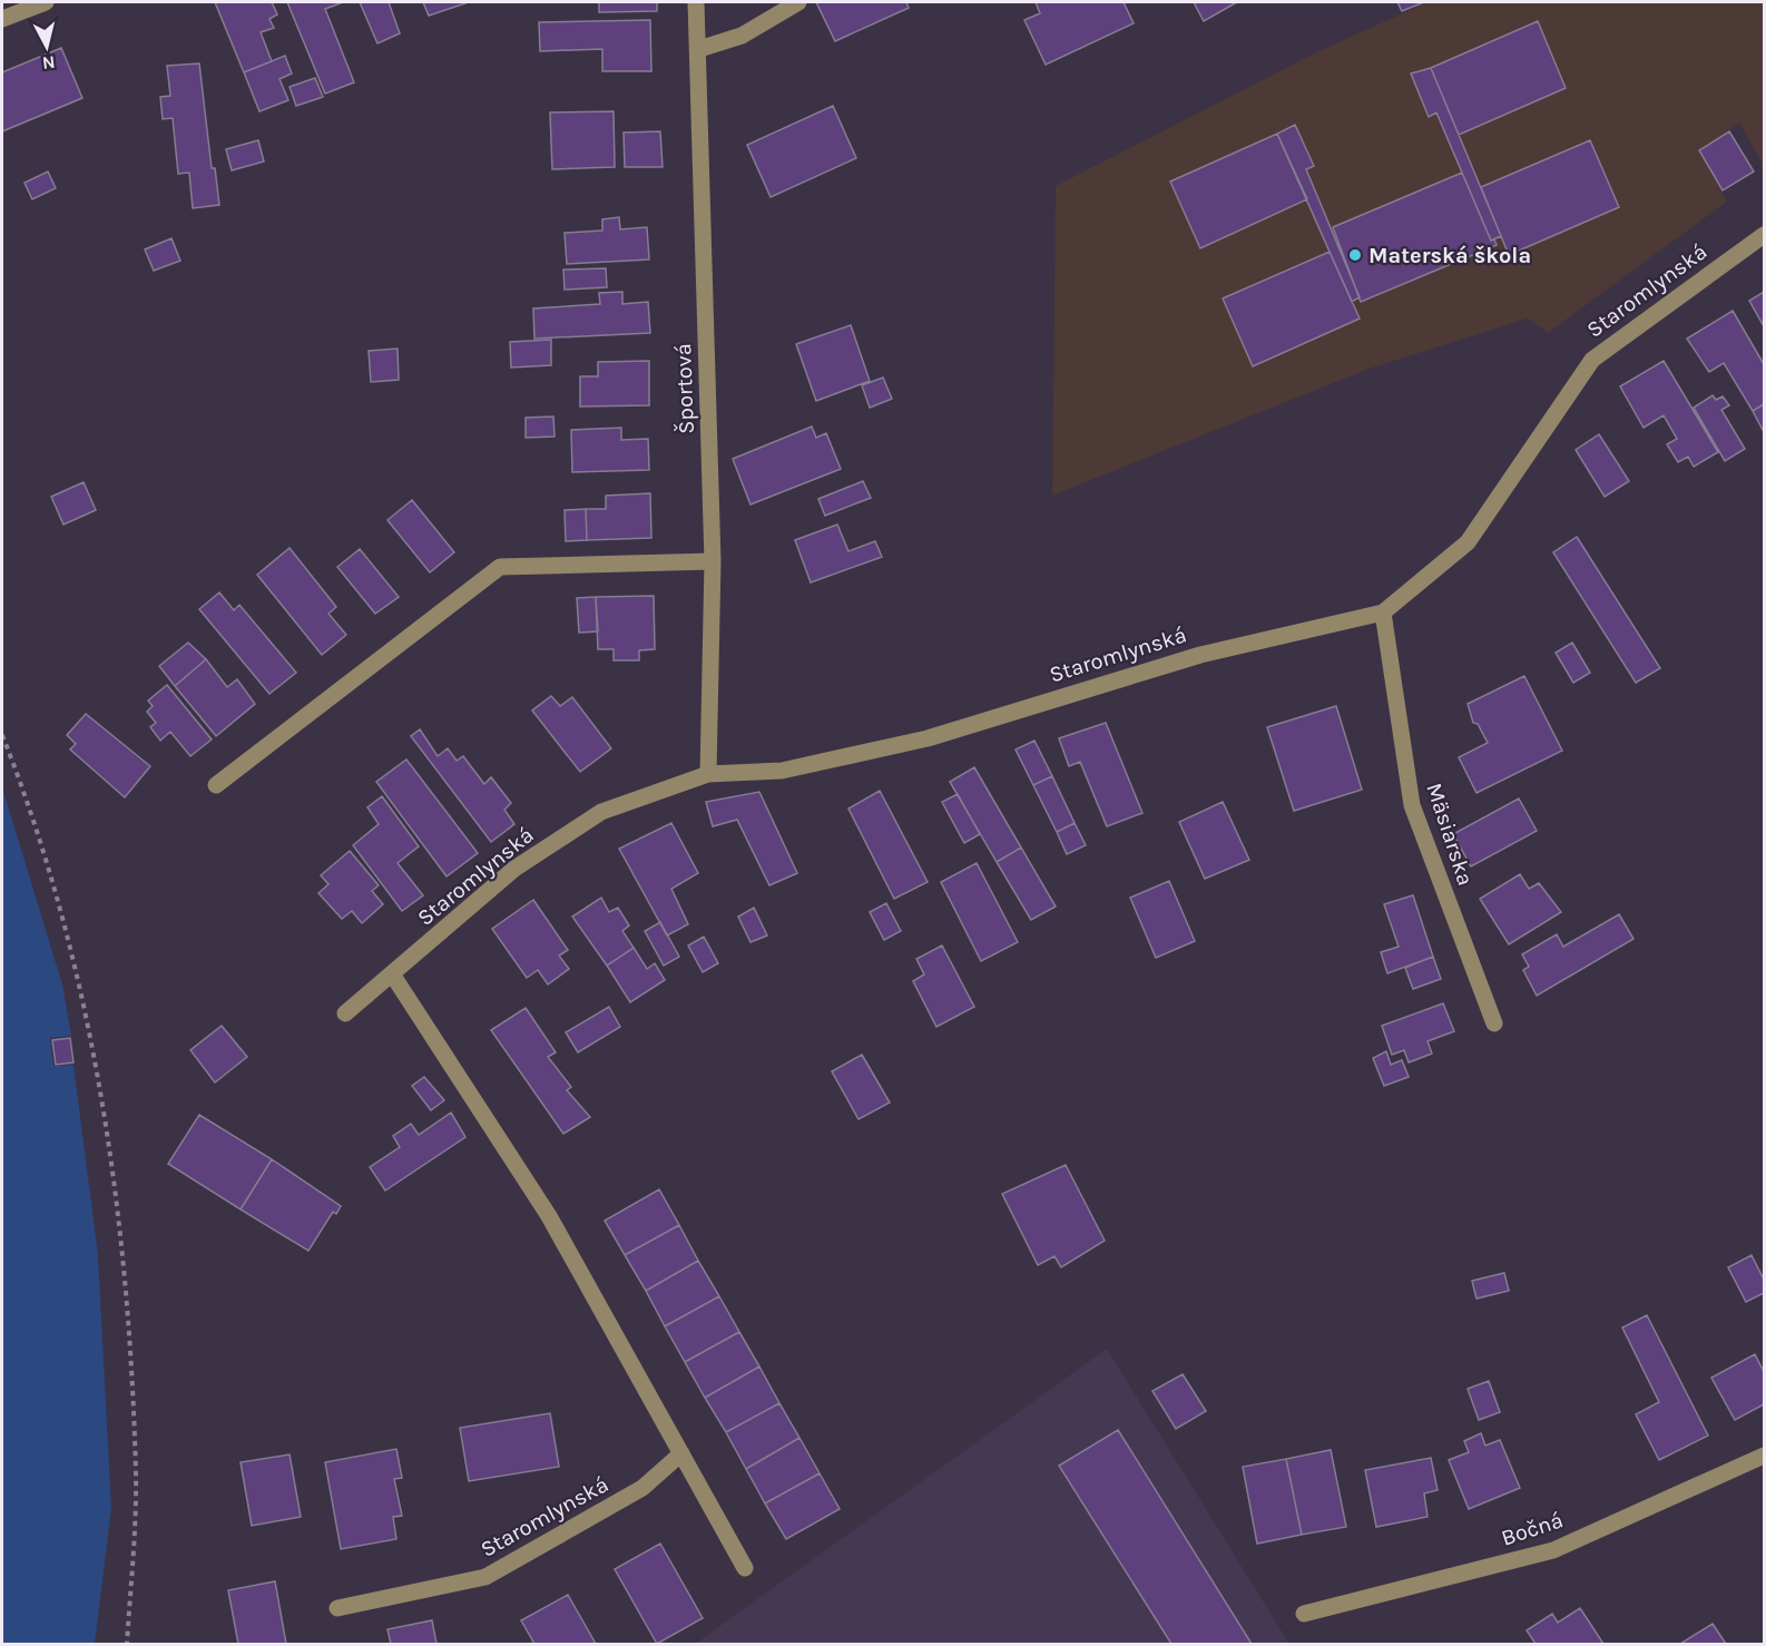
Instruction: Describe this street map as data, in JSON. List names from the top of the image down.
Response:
{
  "streets": {
    "street": [
      "Staromlynská",
      "Športová",
      "Mäsiarska",
      "Bočná"
    ]
  },
  "crossings": [
    ["Staromlynská", "Športová"],
    ["Staromlynská", "Mäsiarska"]
  ],
  "places": ["Materská škola"],
  "north": "bottom"
}
